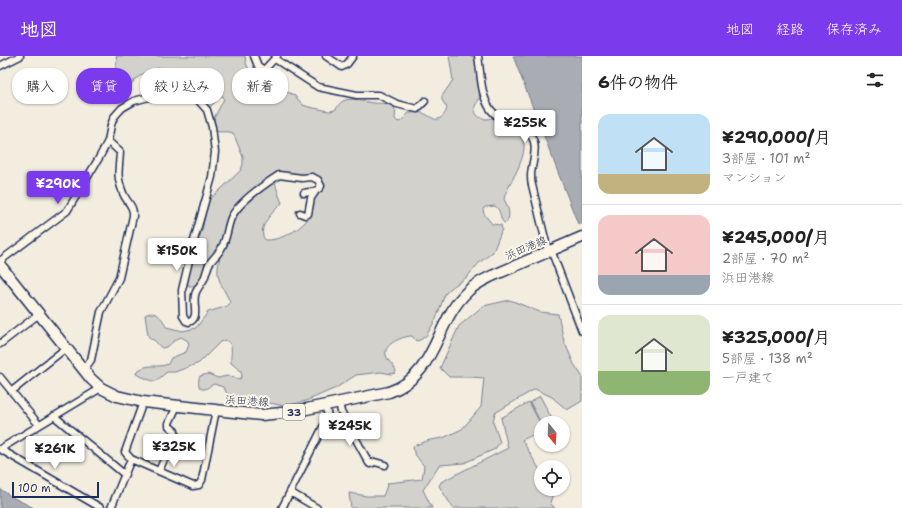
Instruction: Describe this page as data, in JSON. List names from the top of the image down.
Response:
{
  "streets": {
    "main road": ["浜田港線", "33"]
  },
  "scale_bar": "100 m",
  "north": "bottom",
  "page": {
    "header": "地図",
    "nav": ["地図", "経路", "保存済み"],
    "heading": "6件の物件",
    "chip": [
      "購入",
      "賃貸",
      "絞り込み",
      "新着"
    ],
    "list": [
      {
        "name": "¥290,000/月",
        "note": "3部屋 · 101 m² · マンション"
      },
      {
        "name": "¥245,000/月",
        "note": "2部屋 · 70 m² · 浜田港線"
      },
      {
        "name": "¥325,000/月",
        "note": "5部屋 · 138 m² · 一戸建て"
      }
    ],
    "price": [
      "¥255K",
      "¥290K",
      "¥150K",
      "¥245K",
      "¥325K",
      "¥261K"
    ],
    "scale": "100 m"
  }
}
